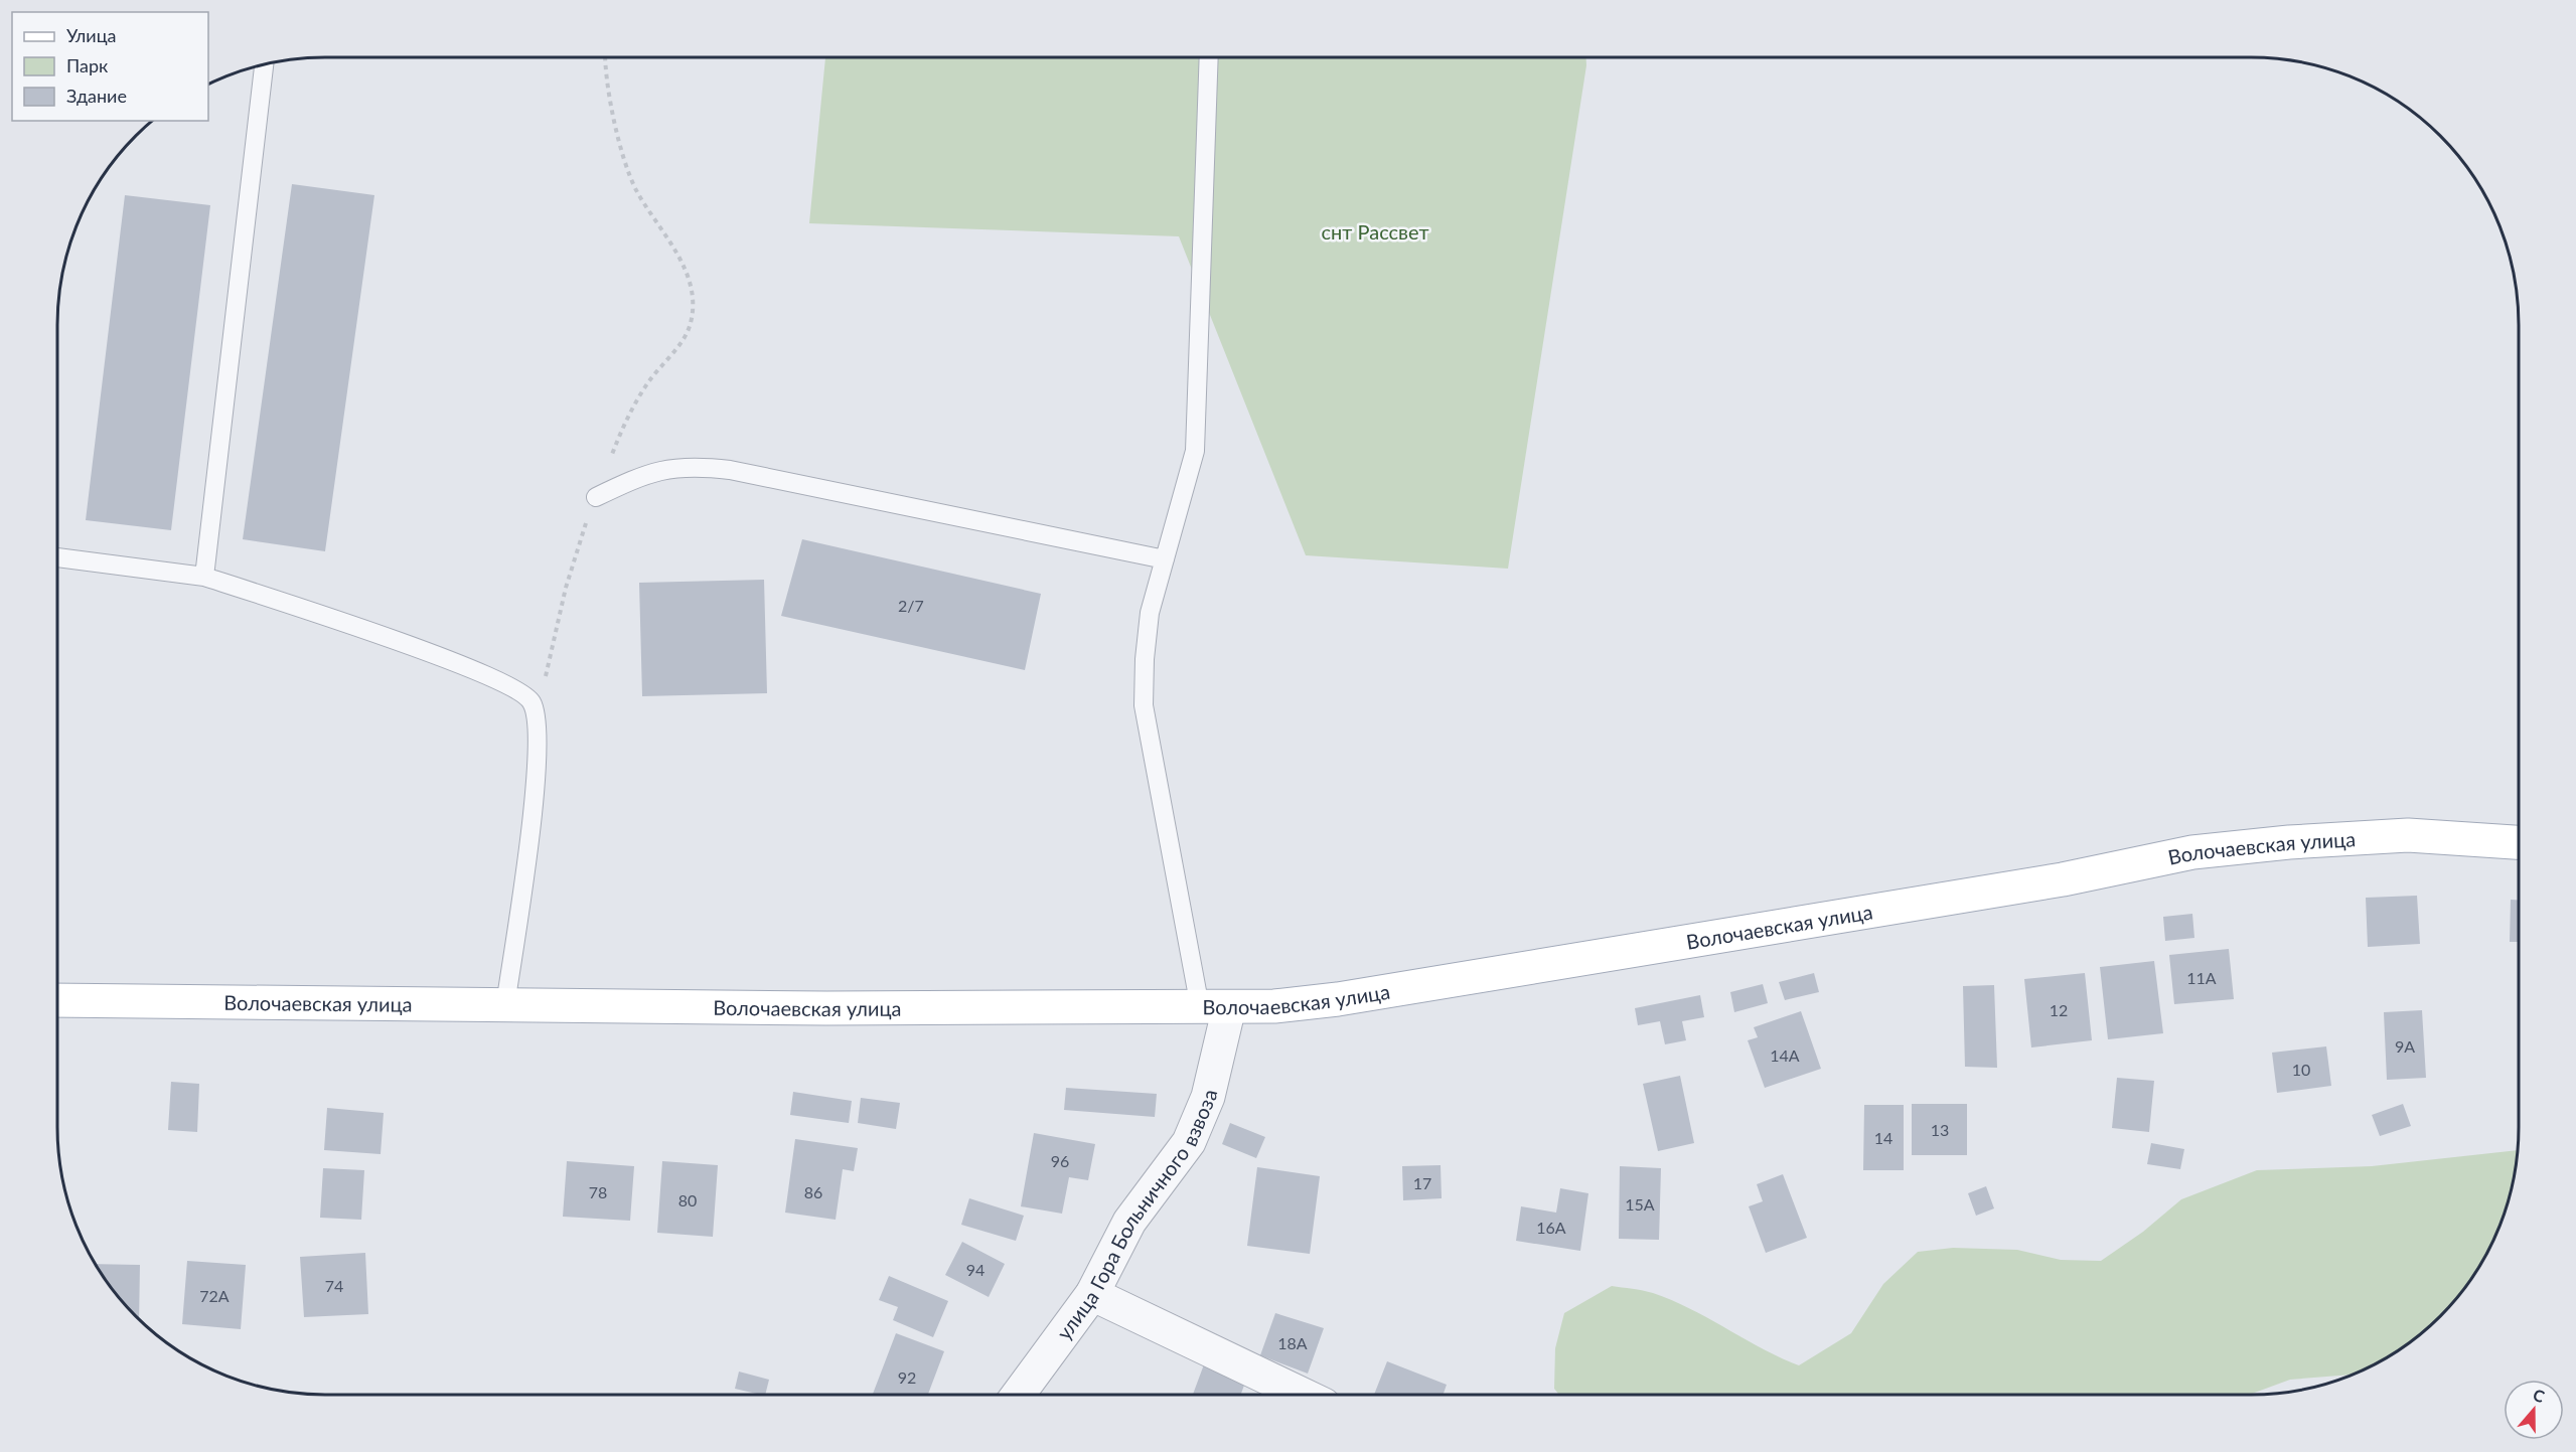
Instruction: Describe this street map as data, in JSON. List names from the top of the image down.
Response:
{
  "streets": {
    "main road": ["Волочаевская улица"],
    "street": ["улица Гора Больничного взвоза"]
  },
  "crossings": [
    ["Волочаевская улица", "улица Гора Больничного взвоза"]
  ],
  "parks": ["снт Рассвет"],
  "house_numbers": [
    "2/7",
    "11А",
    "12",
    "9А",
    "14А",
    "10",
    "13",
    "14",
    "96",
    "17",
    "78",
    "86",
    "80",
    "15А",
    "16А",
    "94",
    "74",
    "72А",
    "18А",
    "92"
  ],
  "legend": ["Улица", "Парк", "Здание"],
  "north": "top"
}
